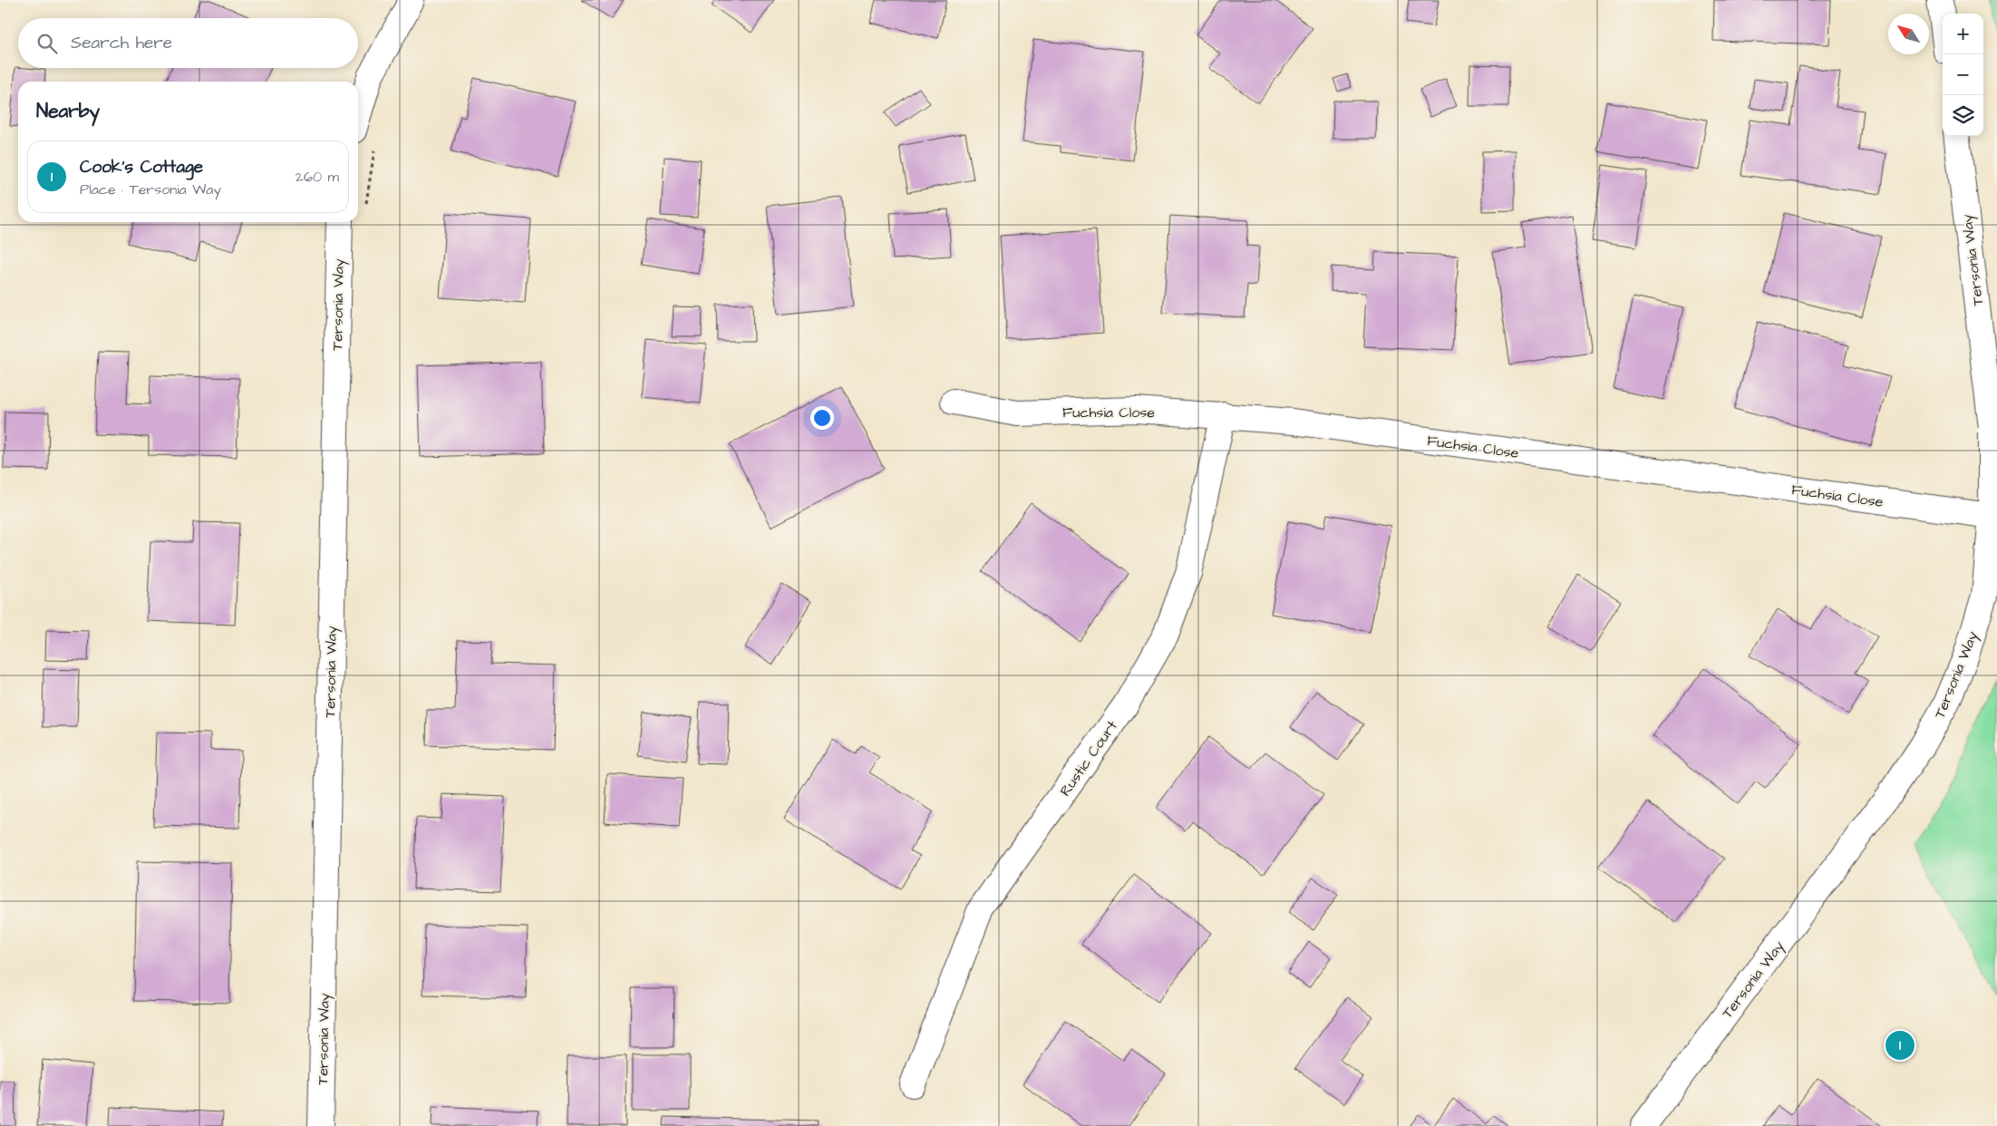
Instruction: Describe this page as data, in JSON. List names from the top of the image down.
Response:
{
  "streets": {
    "street": ["Tersonia Way", "Fuchsia Close", "Rustic Court"]
  },
  "crossings": [
    ["Tersonia Way", "Fuchsia Close"],
    ["Fuchsia Close", "Rustic Court"]
  ],
  "north": "top left",
  "page": {
    "map_buttons": ["+", "−"],
    "search": "Search here",
    "heading": "Nearby",
    "list": [
      {
        "mark": "1",
        "name": "Cook's Cottage",
        "note": "Place · Tersonia Way",
        "value": "260 m"
      }
    ],
    "pins": "1"
  }
}
